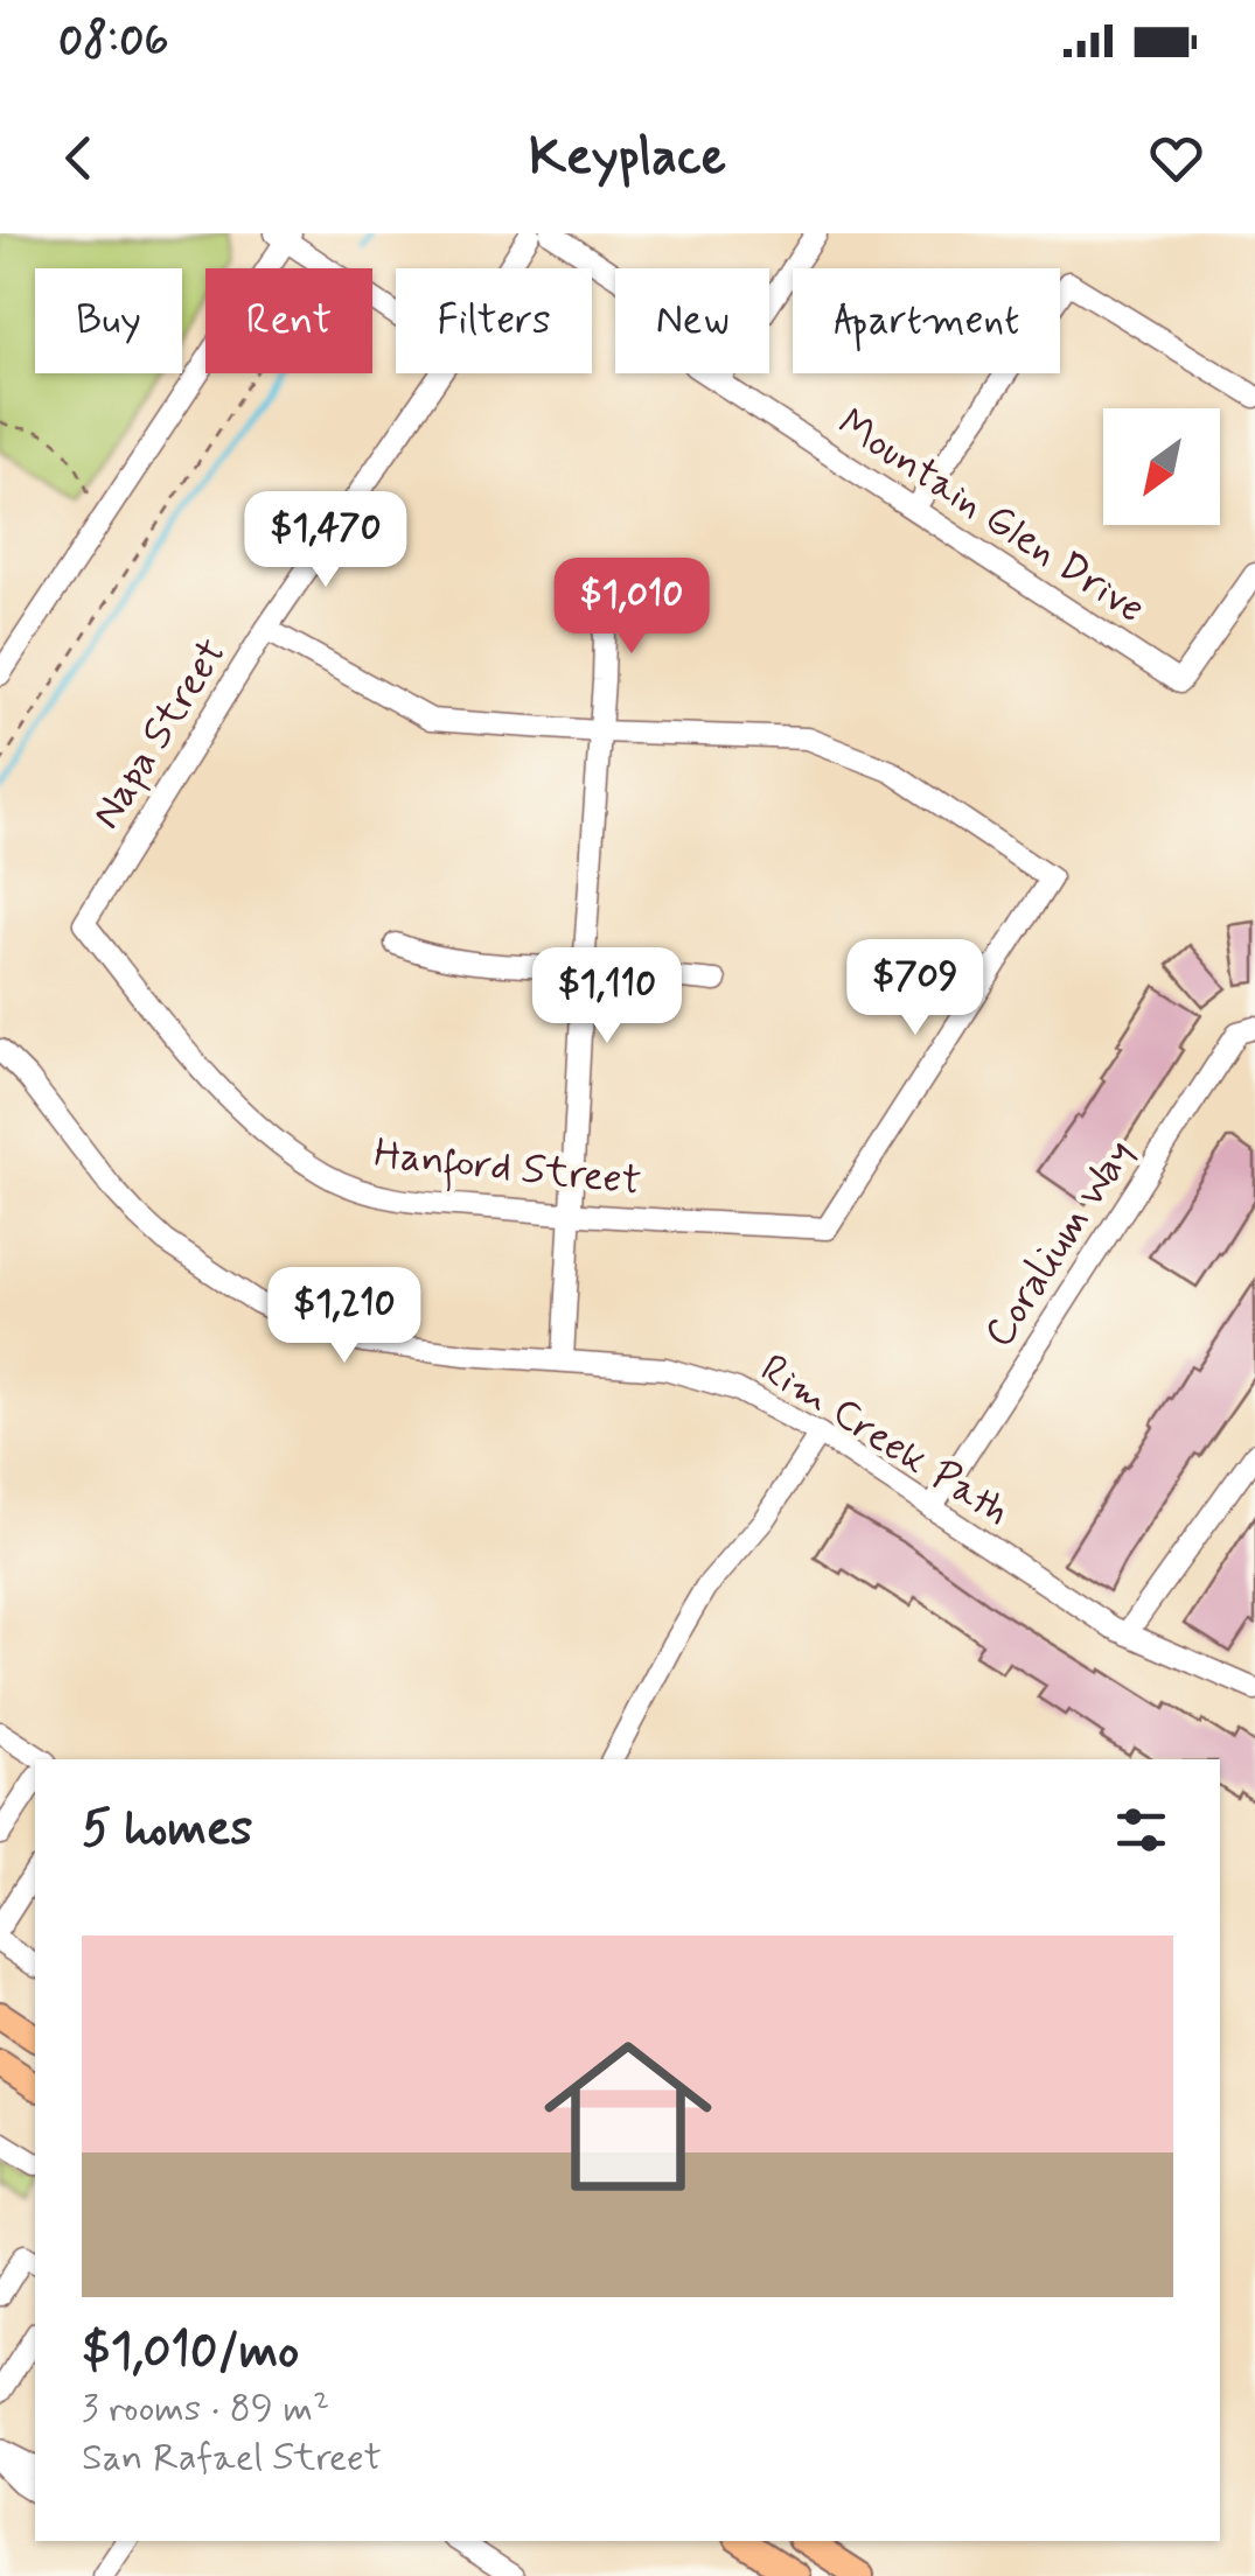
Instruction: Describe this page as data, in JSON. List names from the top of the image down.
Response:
{
  "streets": {
    "street": [
      "Mountain Glen Drive",
      "Napa Street",
      "Hanford Street",
      "Coralium Way",
      "Rim Creek Path"
    ]
  },
  "crossings": [
    ["Napa Street", "Hanford Street"],
    ["Coralium Way", "Rim Creek Path"]
  ],
  "north": "bottom left",
  "page": {
    "status": "08:06",
    "header": "Keyplace",
    "chip": [
      "Buy",
      "Rent",
      "Filters",
      "New",
      "Apartment"
    ],
    "price": [
      "$1,470",
      "$1,010",
      "$709",
      "$1,110",
      "$1,210"
    ],
    "heading": "5 homes",
    "list": [
      {
        "name": "$1,010/mo",
        "note": "3 rooms · 89 m² · San Rafael Street"
      }
    ]
  }
}
